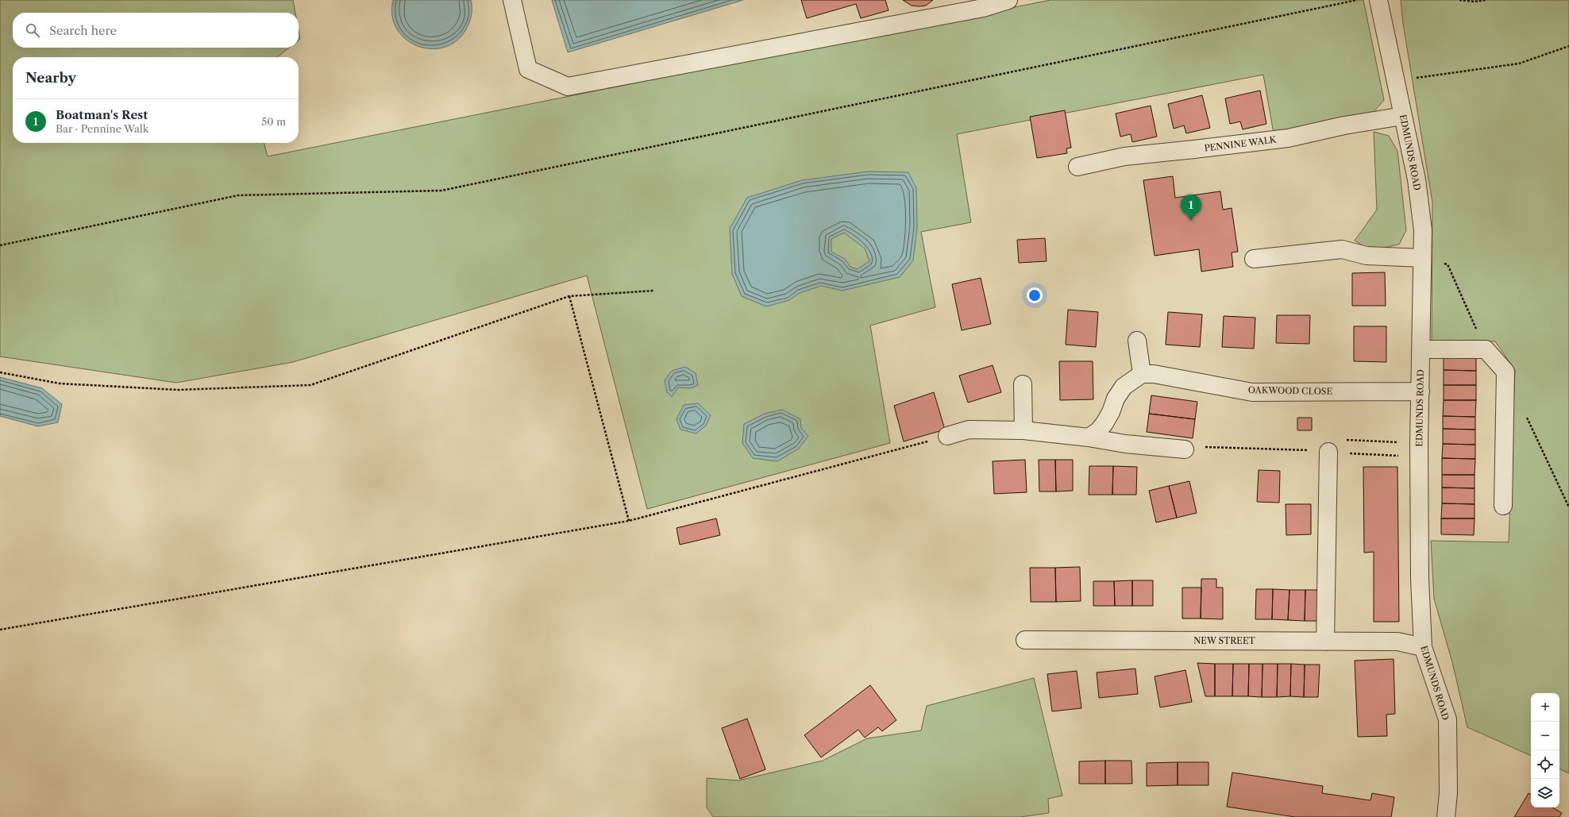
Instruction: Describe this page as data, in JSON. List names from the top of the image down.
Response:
{
  "streets": {
    "street": [
      "PENNINE WALK",
      "EDMUNDS ROAD",
      "OAKWOOD CLOSE",
      "NEW STREET"
    ]
  },
  "crossings": [
    ["PENNINE WALK", "EDMUNDS ROAD"],
    ["EDMUNDS ROAD", "OAKWOOD CLOSE"],
    ["EDMUNDS ROAD", "NEW STREET"]
  ],
  "page": {
    "search": "Search here",
    "heading": "Nearby",
    "list": [
      {
        "mark": "1",
        "name": "Boatman's Rest",
        "note": "Bar · Pennine Walk",
        "value": "50 m"
      }
    ],
    "pins": "1",
    "map_buttons": ["+", "−"]
  }
}
